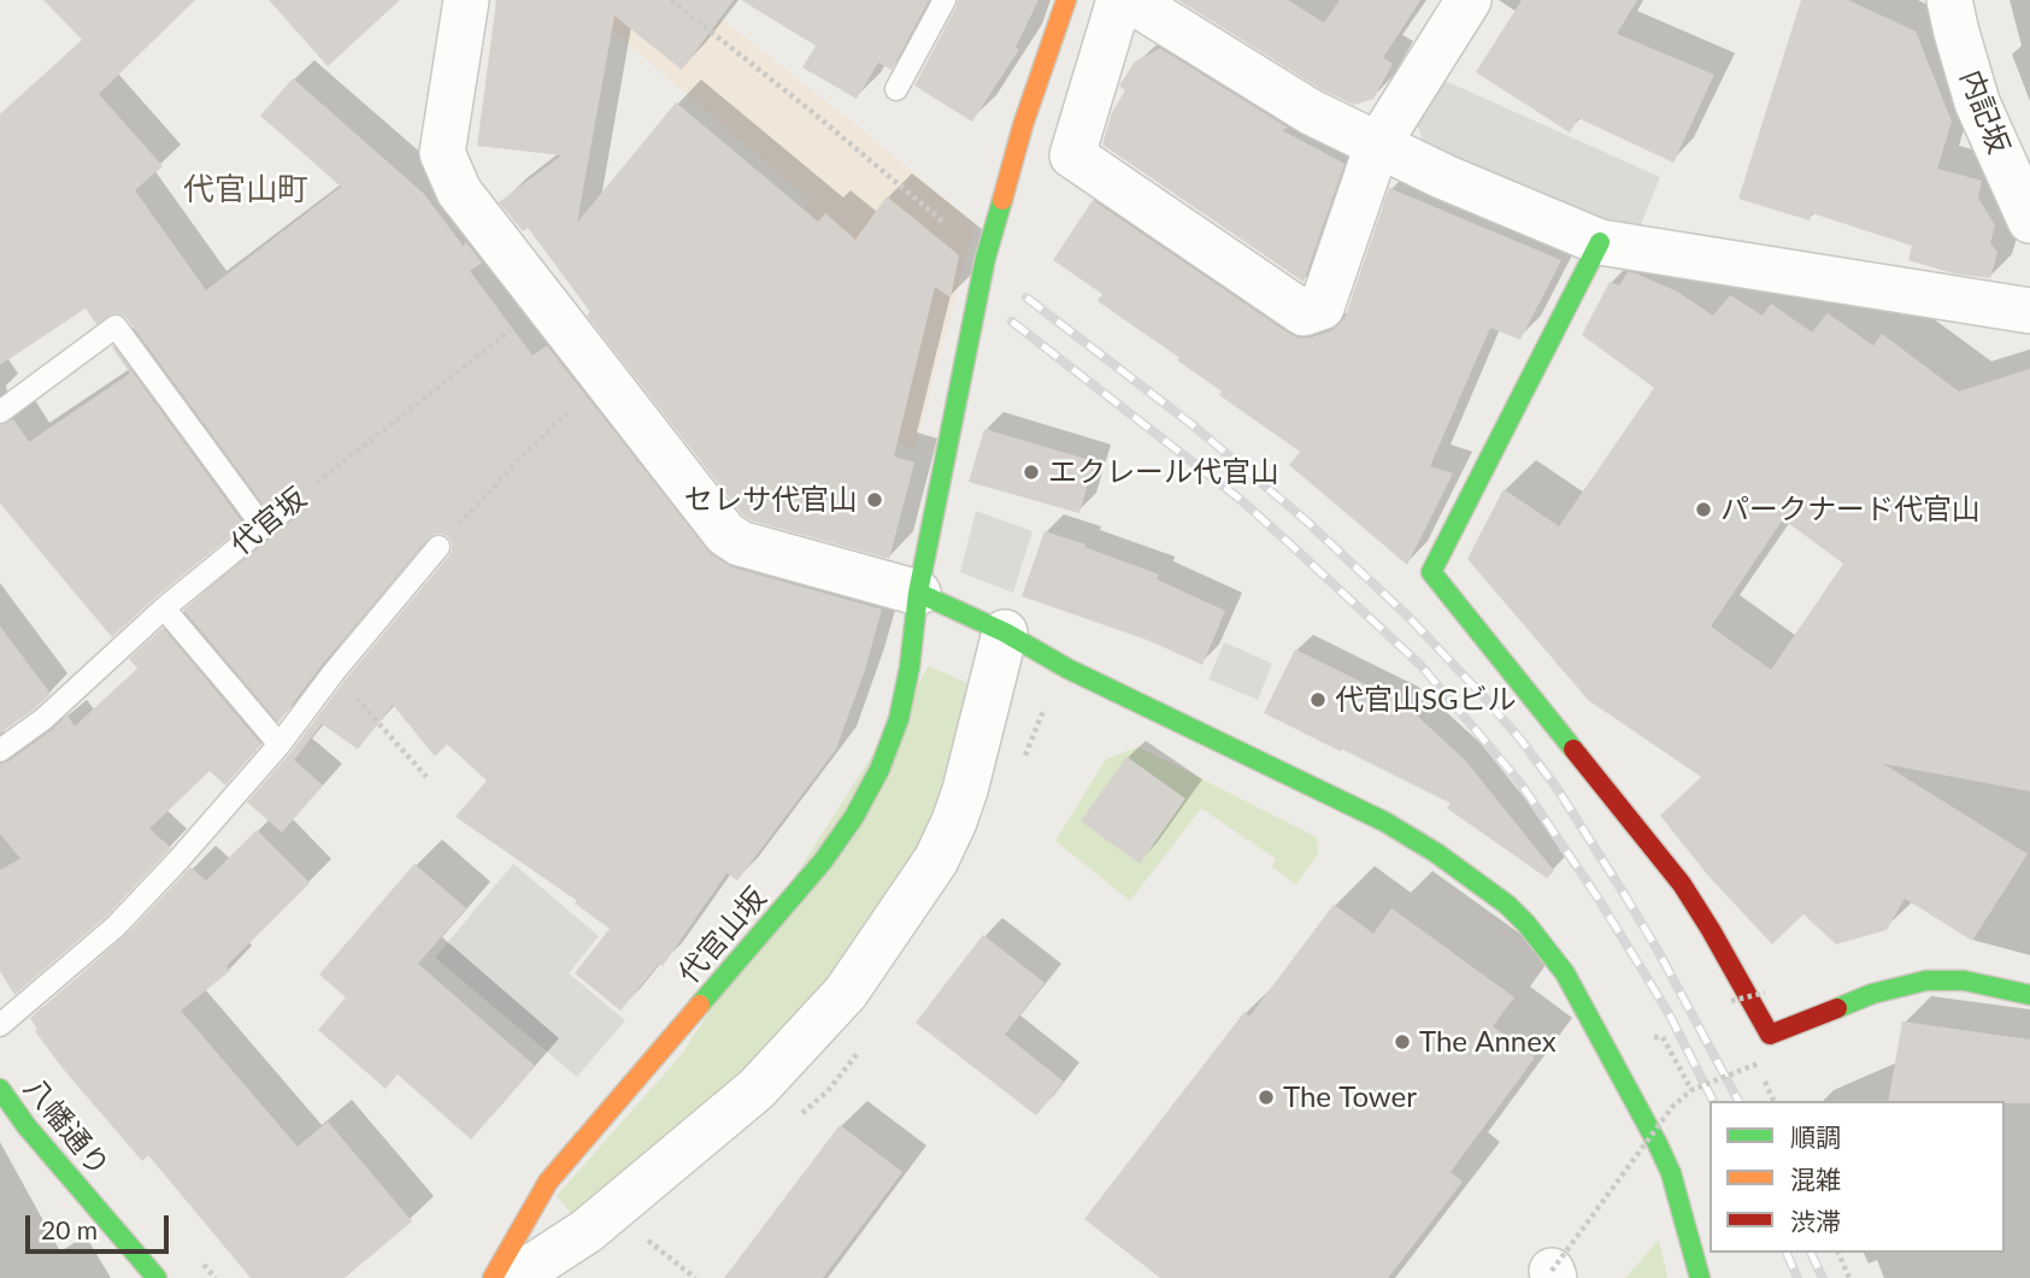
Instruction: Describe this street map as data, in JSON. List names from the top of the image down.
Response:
{
  "streets": {
    "street": ["内記坂", "代官山坂", "八幡通り"],
    "lane": ["代官坂"]
  },
  "districts": ["代官山町"],
  "places": [
    "エクレール代官山",
    "セレサ代官山",
    "パークナード代官山",
    "代官山SGビル",
    "The Annex",
    "The Tower"
  ],
  "legend": ["順調", "混雑", "渋滞"],
  "scale_bar": "20 m"
}
